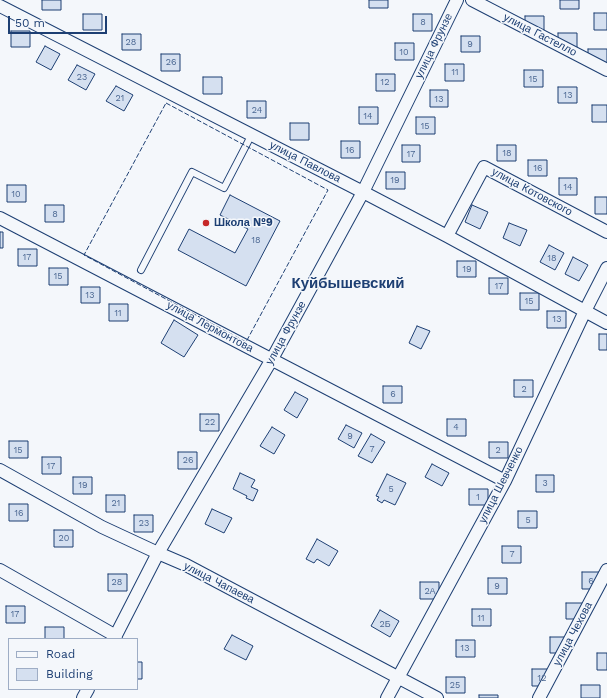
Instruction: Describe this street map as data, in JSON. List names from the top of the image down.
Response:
{
  "streets": {
    "street": [
      "улица Гастелло",
      "улица Фрунзе",
      "улица Павлова",
      "улица Котовского",
      "улица Лермонтова",
      "улица Шевченко",
      "улица Чапаева",
      "улица Чехова"
    ]
  },
  "crossings": [
    ["улица Фрунзе", "улица Павлова"],
    ["улица Фрунзе", "улица Лермонтова"],
    ["улица Фрунзе", "улица Чапаева"],
    ["улица Павлова", "улица Котовского"],
    ["улица Павлова", "улица Шевченко"],
    ["улица Лермонтова", "улица Шевченко"],
    ["улица Шевченко", "улица Чапаева"]
  ],
  "districts": ["Куйбышевский"],
  "places": ["Школа №9"],
  "house_numbers": [
    "8",
    "28",
    "9",
    "10",
    "26",
    "11",
    "23",
    "15",
    "12",
    "13",
    "21",
    "13",
    "24",
    "14",
    "15",
    "16",
    "18",
    "17",
    "16",
    "19",
    "14",
    "10",
    "8",
    "18",
    "17",
    "18",
    "19",
    "15",
    "17",
    "13",
    "15",
    "11",
    "13",
    "2",
    "6",
    "22",
    "4",
    "9",
    "7",
    "15",
    "2",
    "26",
    "17",
    "3",
    "19",
    "5",
    "1",
    "21",
    "16",
    "5",
    "23",
    "20",
    "7",
    "6",
    "28",
    "9",
    "2А",
    "17",
    "11",
    "2Б",
    "13",
    "12",
    "25"
  ],
  "legend": ["Road", "Building"],
  "scale_bar": "50 m"
}
